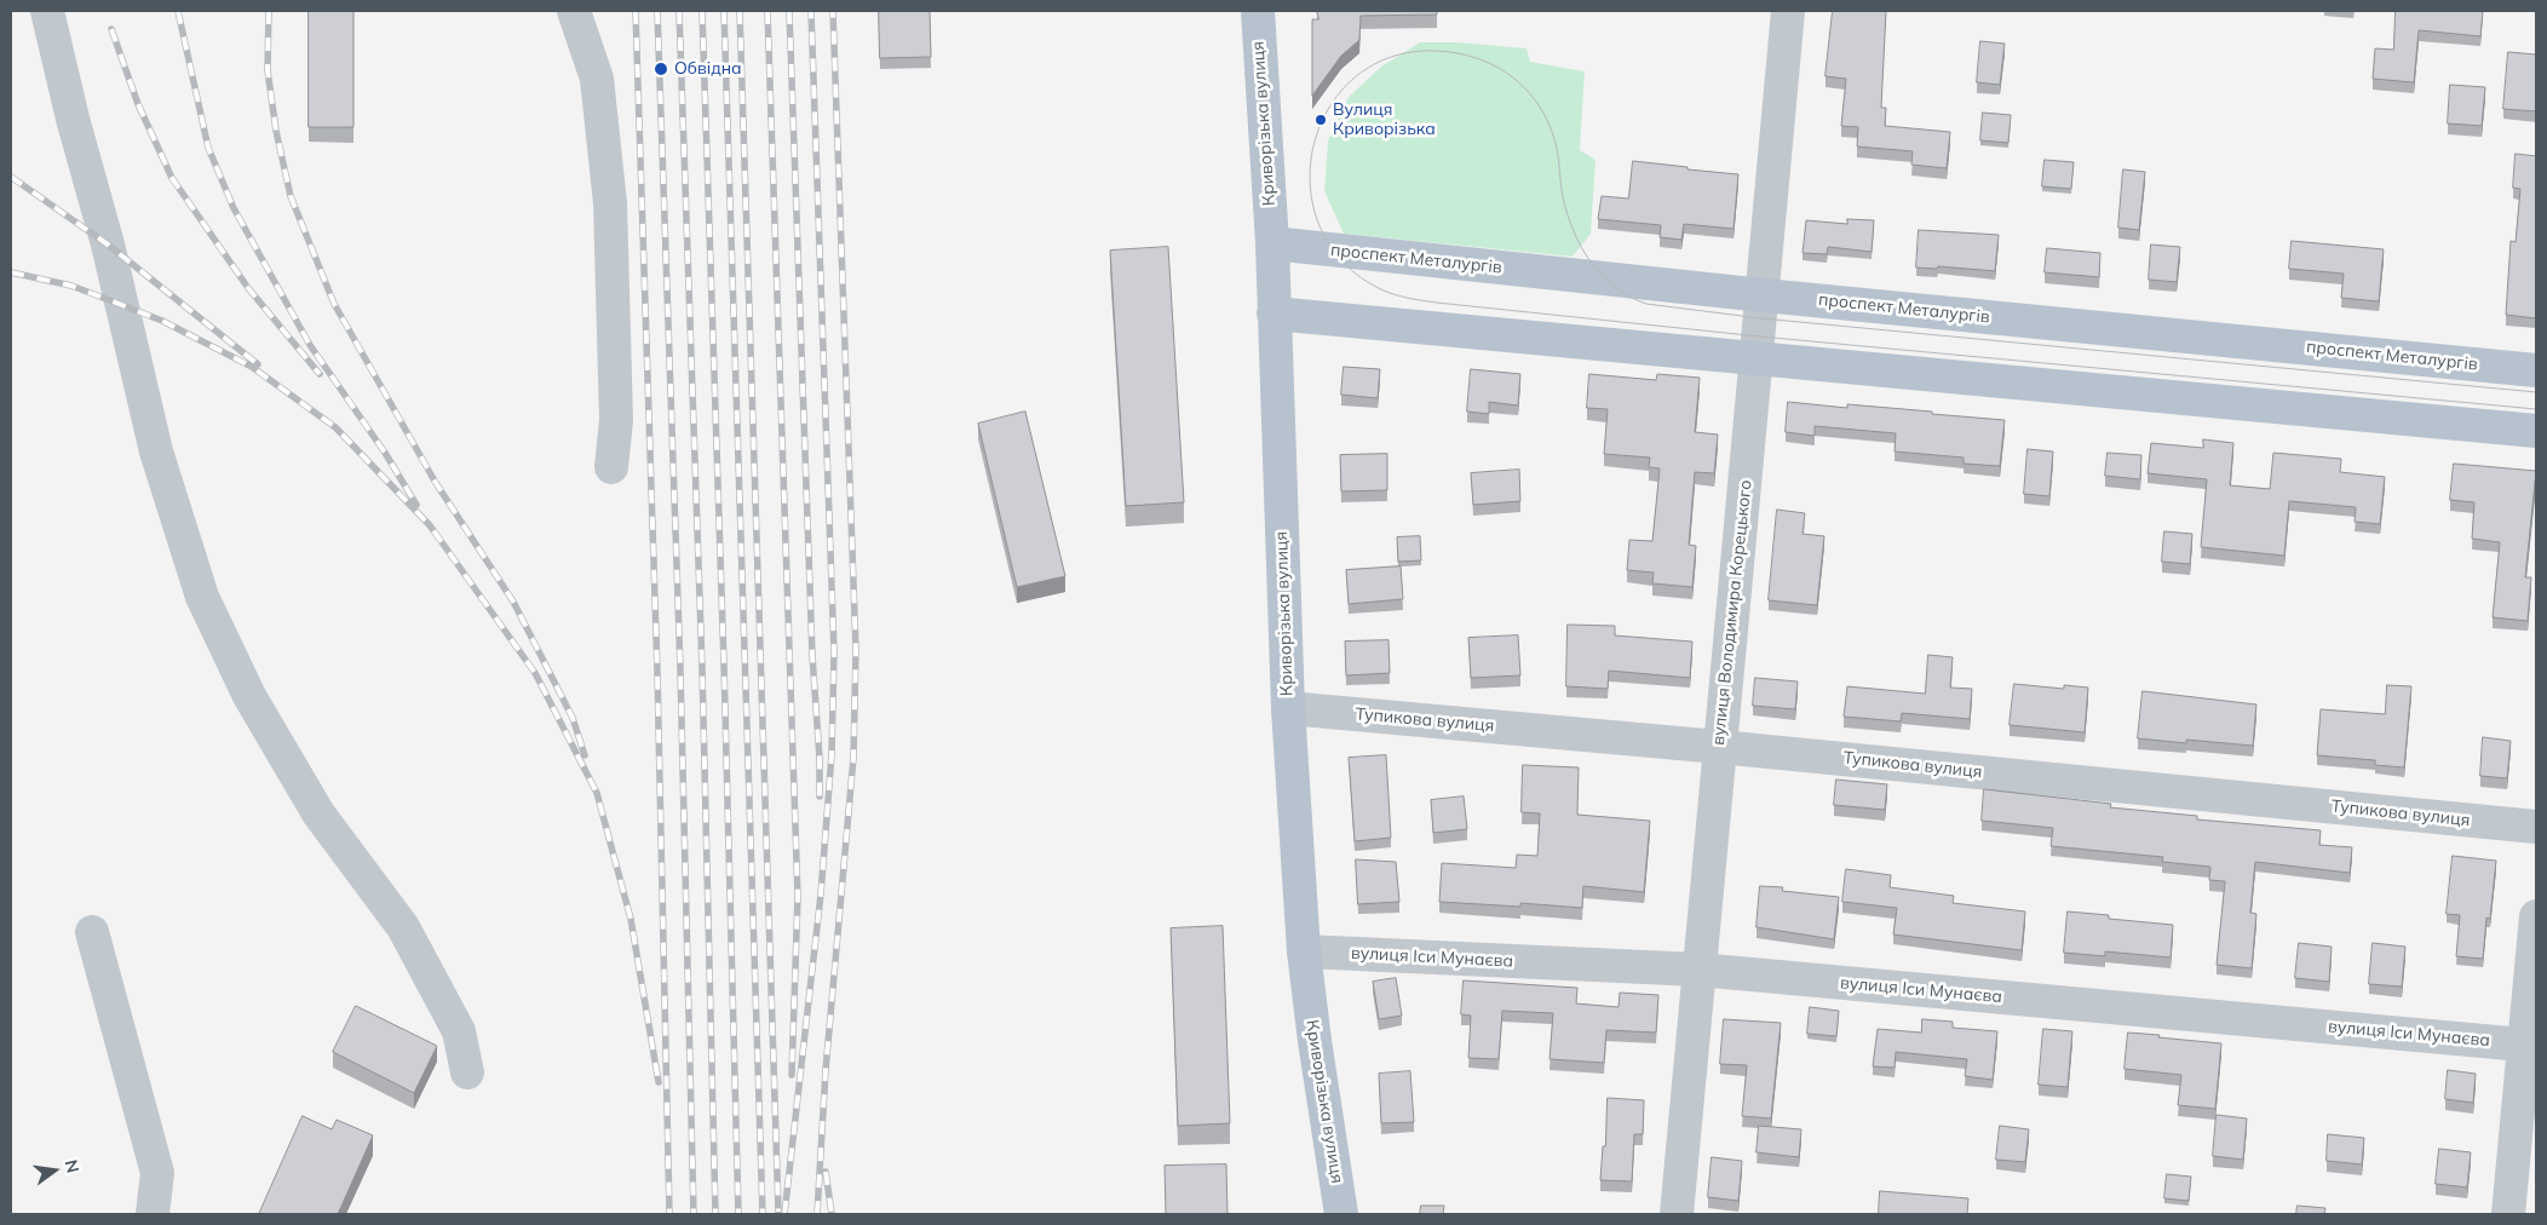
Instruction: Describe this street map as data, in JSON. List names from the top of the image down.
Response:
{
  "streets": {
    "main road": ["Криворізька вулиця", "проспект Металургів"],
    "street": ["вулиця Володимира Корецького", "Тупикова вулиця", "вулиця Іси Мунаєва"]
  },
  "crossings": [
    ["Криворізька вулиця", "проспект Металургів"],
    ["Криворізька вулиця", "Тупикова вулиця"],
    ["Криворізька вулиця", "вулиця Іси Мунаєва"],
    ["проспект Металургів", "вулиця Володимира Корецького"],
    ["вулиця Володимира Корецького", "Тупикова вулиця"],
    ["вулиця Володимира Корецького", "вулиця Іси Мунаєва"]
  ],
  "places": ["Обвідна", "Вулиця Криворізька"],
  "north": "right"
}
